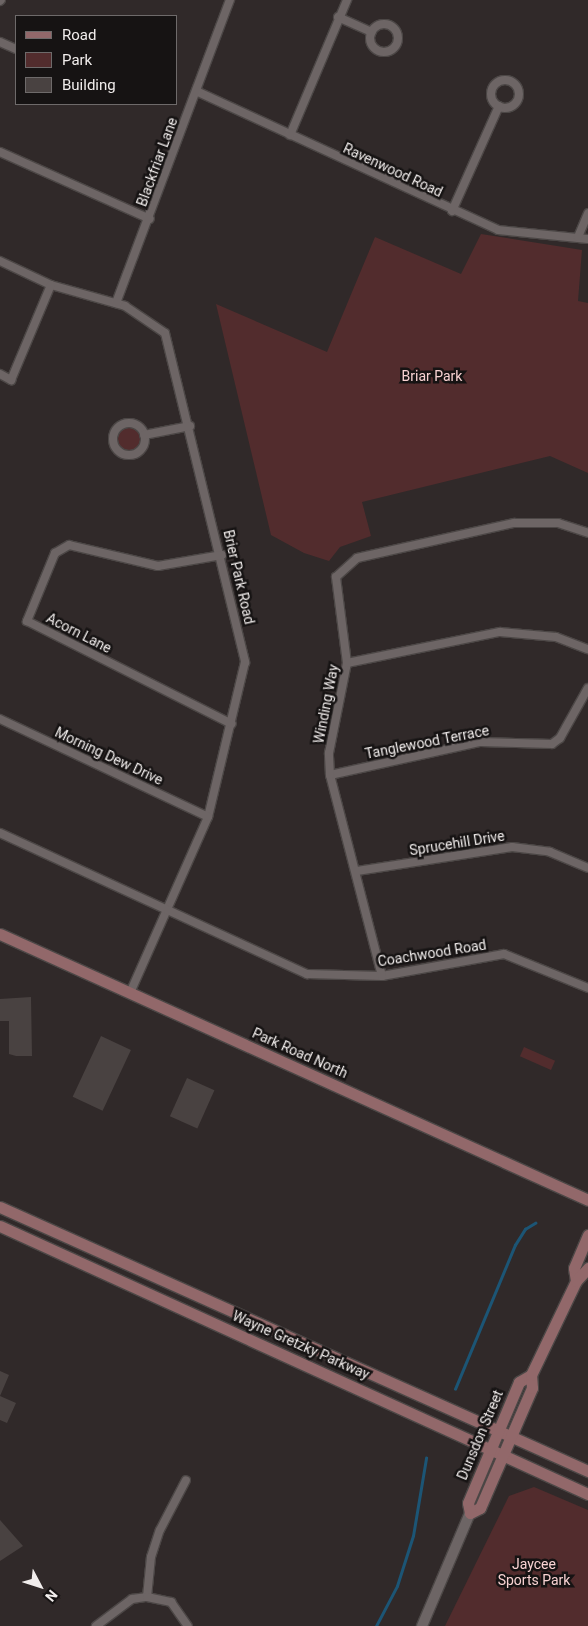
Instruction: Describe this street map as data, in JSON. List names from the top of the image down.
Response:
{
  "streets": {
    "main road": ["Park Road North", "Wayne Gretzky Parkway", "Dunsdon Street"],
    "street": [
      "Blackfriar Lane",
      "Ravenwood Road",
      "Brier Park Road",
      "Acorn Lane",
      "Winding Way",
      "Tanglewood Terrace",
      "Morning Dew Drive",
      "Sprucehill Drive",
      "Coachwood Road"
    ]
  },
  "crossings": [
    ["Blackfriar Lane", "Ravenwood Road"],
    ["Blackfriar Lane", "Brier Park Road"],
    ["Brier Park Road", "Acorn Lane"],
    ["Brier Park Road", "Morning Dew Drive"],
    ["Brier Park Road", "Coachwood Road"],
    ["Brier Park Road", "Park Road North"],
    ["Winding Way", "Tanglewood Terrace"],
    ["Winding Way", "Sprucehill Drive"],
    ["Winding Way", "Coachwood Road"],
    ["Wayne Gretzky Parkway", "Dunsdon Street"]
  ],
  "parks": ["Briar Park", "Jaycee Sports Park"],
  "legend": ["Road", "Park", "Building"],
  "north": "bottom right"
}
